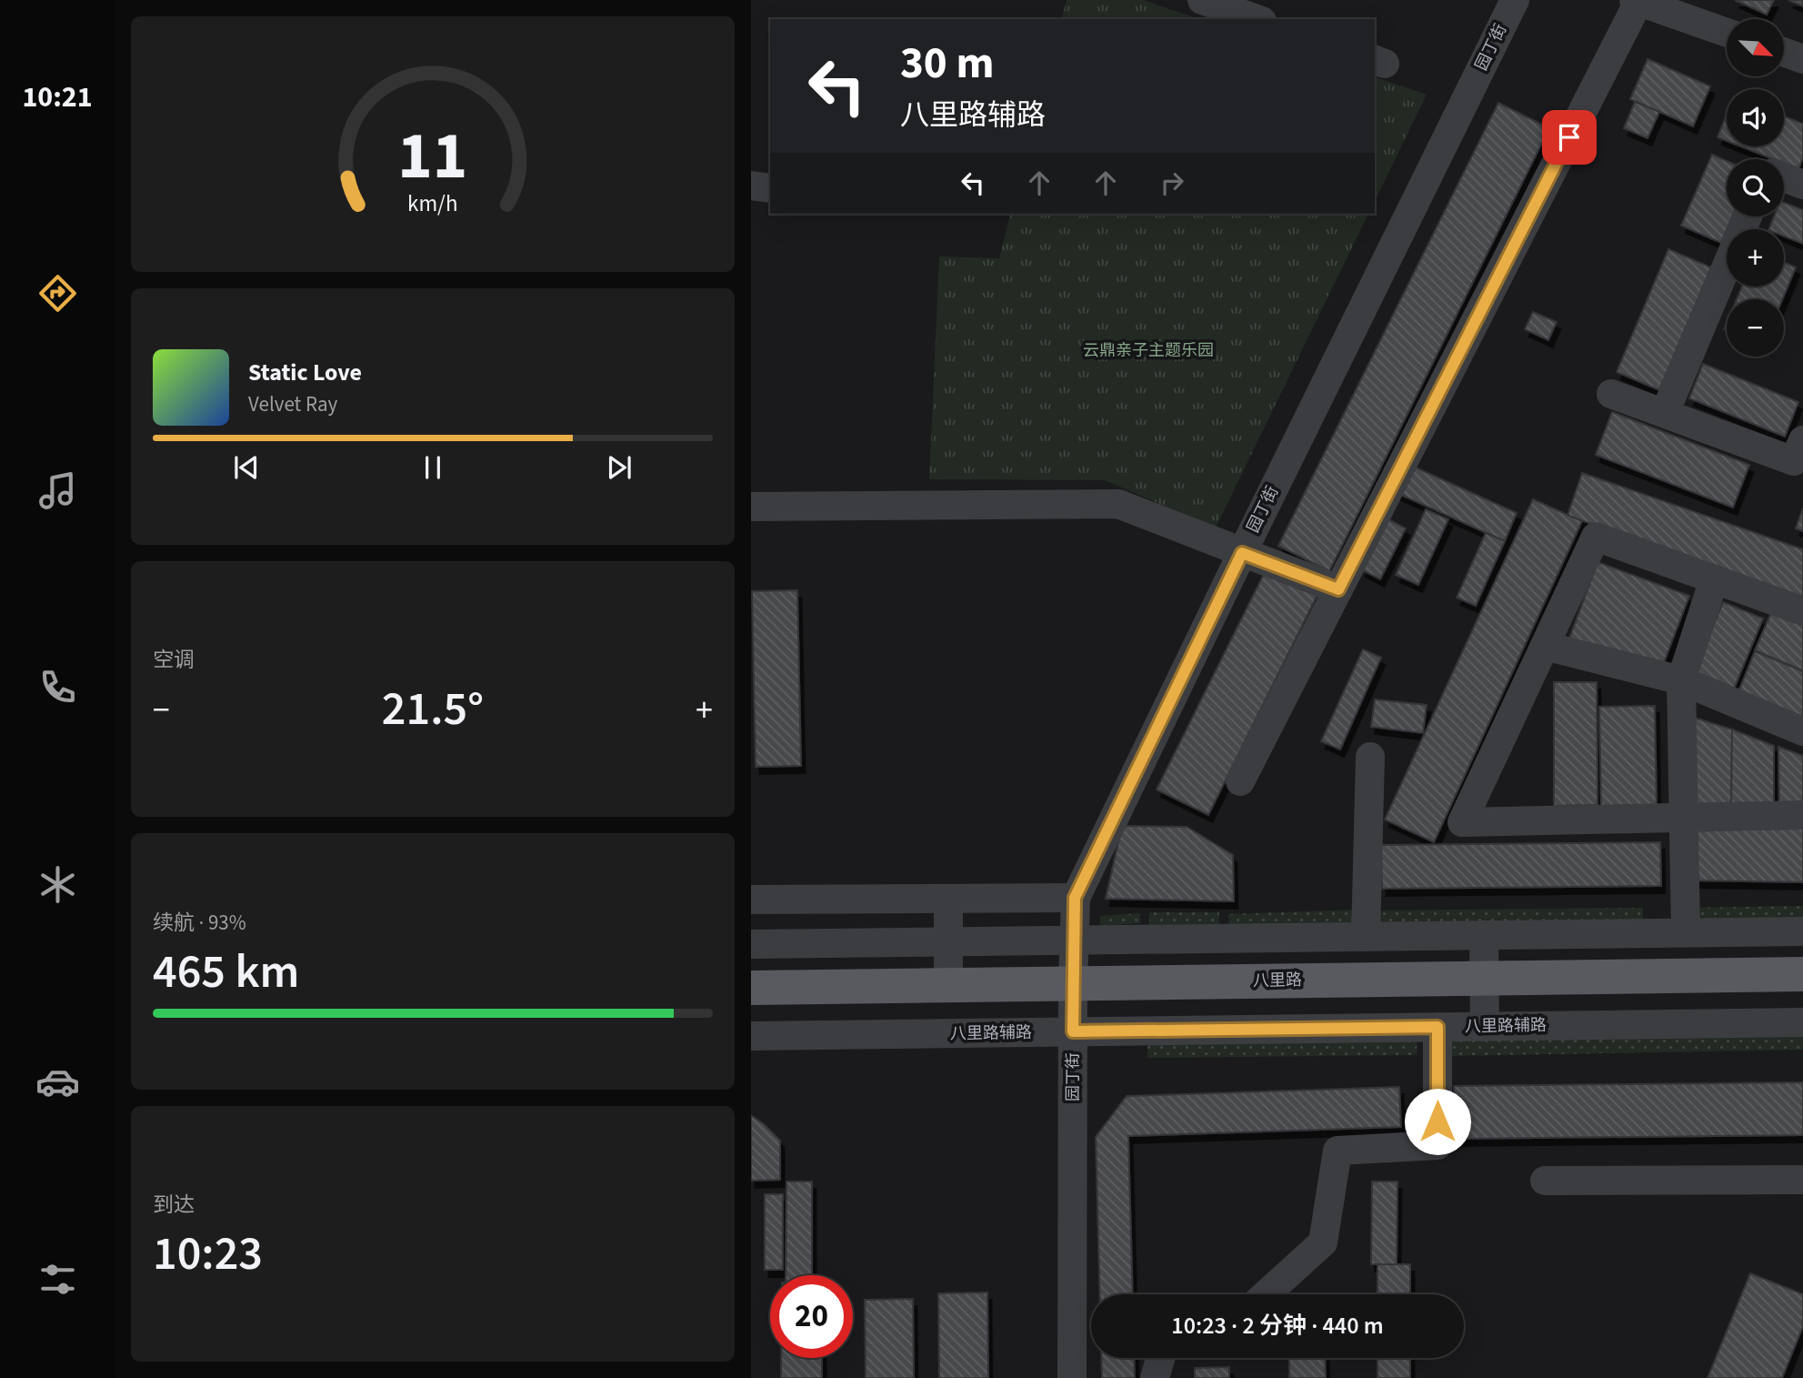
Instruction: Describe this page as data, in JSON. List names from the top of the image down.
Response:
{
  "streets": {
    "main road": ["八里路"],
    "street": ["园丁街", "八里路辅路"]
  },
  "crossings": [
    ["园丁街", "八里路"],
    ["园丁街", "八里路辅路"]
  ],
  "parks": ["云鼎亲子主题乐园"],
  "north": "bottom right",
  "page": {
    "tabs": "10:21",
    "map_buttons": ["+", "−"],
    "turn": ["30 m", "八里路辅路"],
    "song": ["Static Love", "Velvet Ray"],
    "tile": [
      "空调",
      ["续航 · 93%", "465 km"],
      ["到达", "10:23"]
    ],
    "heat": ["−", "21.5°", "+"],
    "limit": "20",
    "trip": "10:23 · 2 分钟 · 440 m",
    "gauge": ["11", "km/h"]
  }
}
